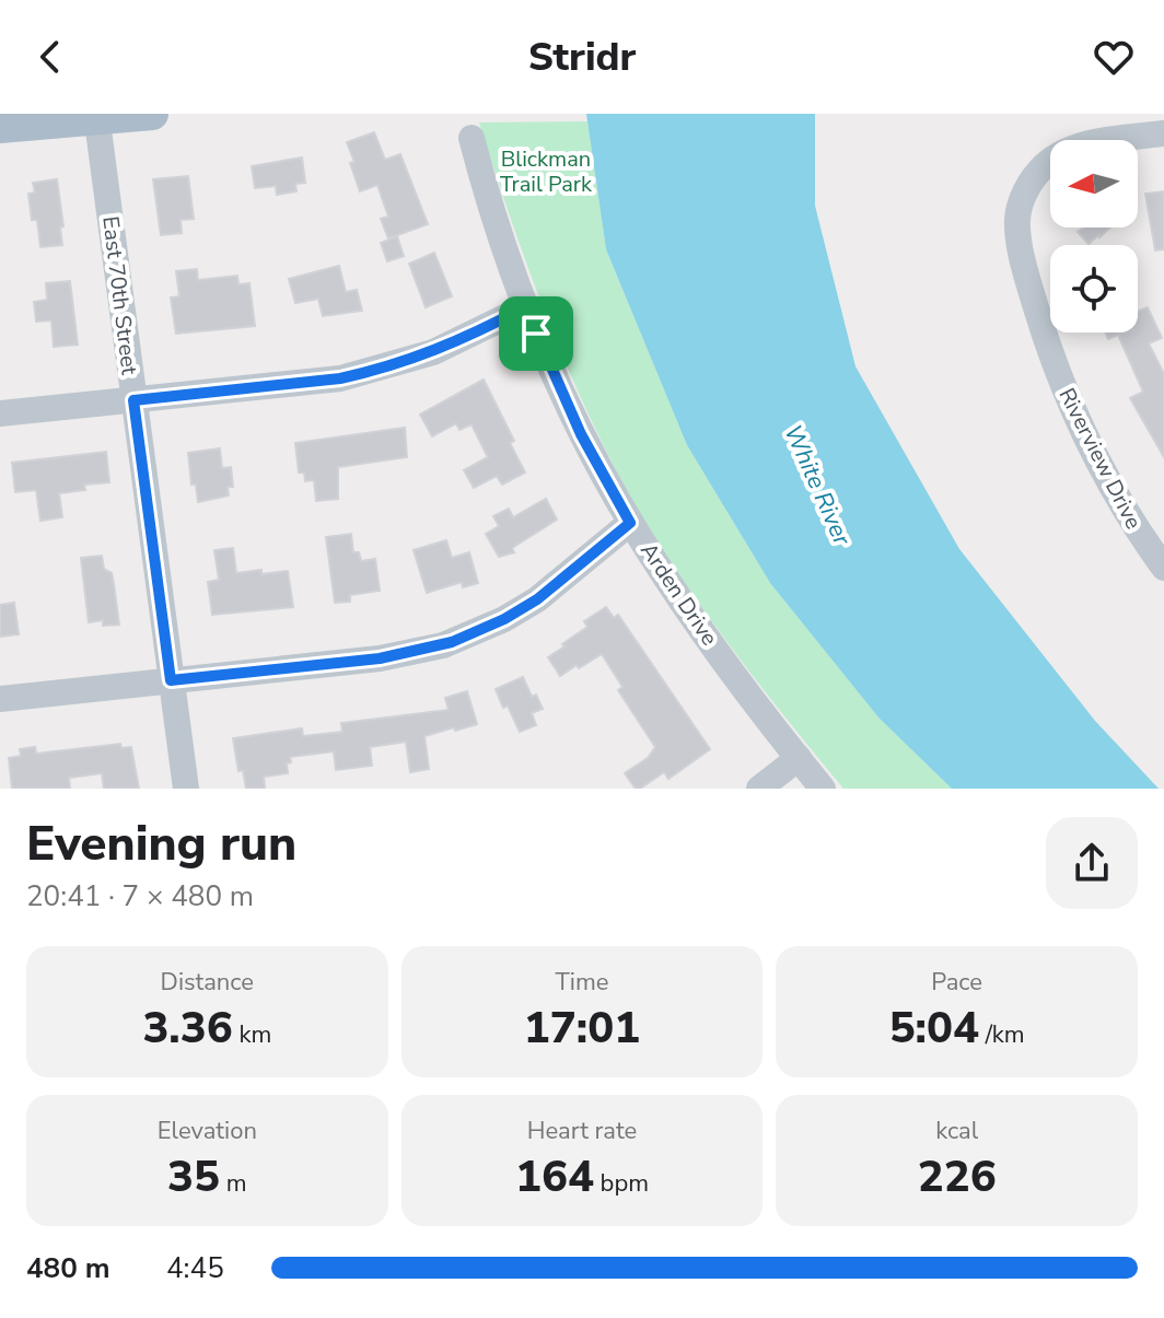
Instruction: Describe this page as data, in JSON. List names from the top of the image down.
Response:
{
  "streets": {
    "street": ["East 70th Street", "Riverview Drive", "Arden Drive"]
  },
  "water": ["White River"],
  "parks": ["Blickman Trail Park"],
  "north": "left",
  "page": {
    "header": "Stridr",
    "heading": ["Evening run", "20:41 · 7 × 480 m"],
    "stats": [
      ["Distance", "3.36 km"],
      ["Time", "17:01"],
      ["Pace", "5:04 /km"],
      ["Elevation", "35 m"],
      ["Heart rate", "164 bpm"],
      ["kcal", "226"]
    ],
    "list": [
      {
        "name": "480 m",
        "note": "4:45"
      }
    ]
  }
}
